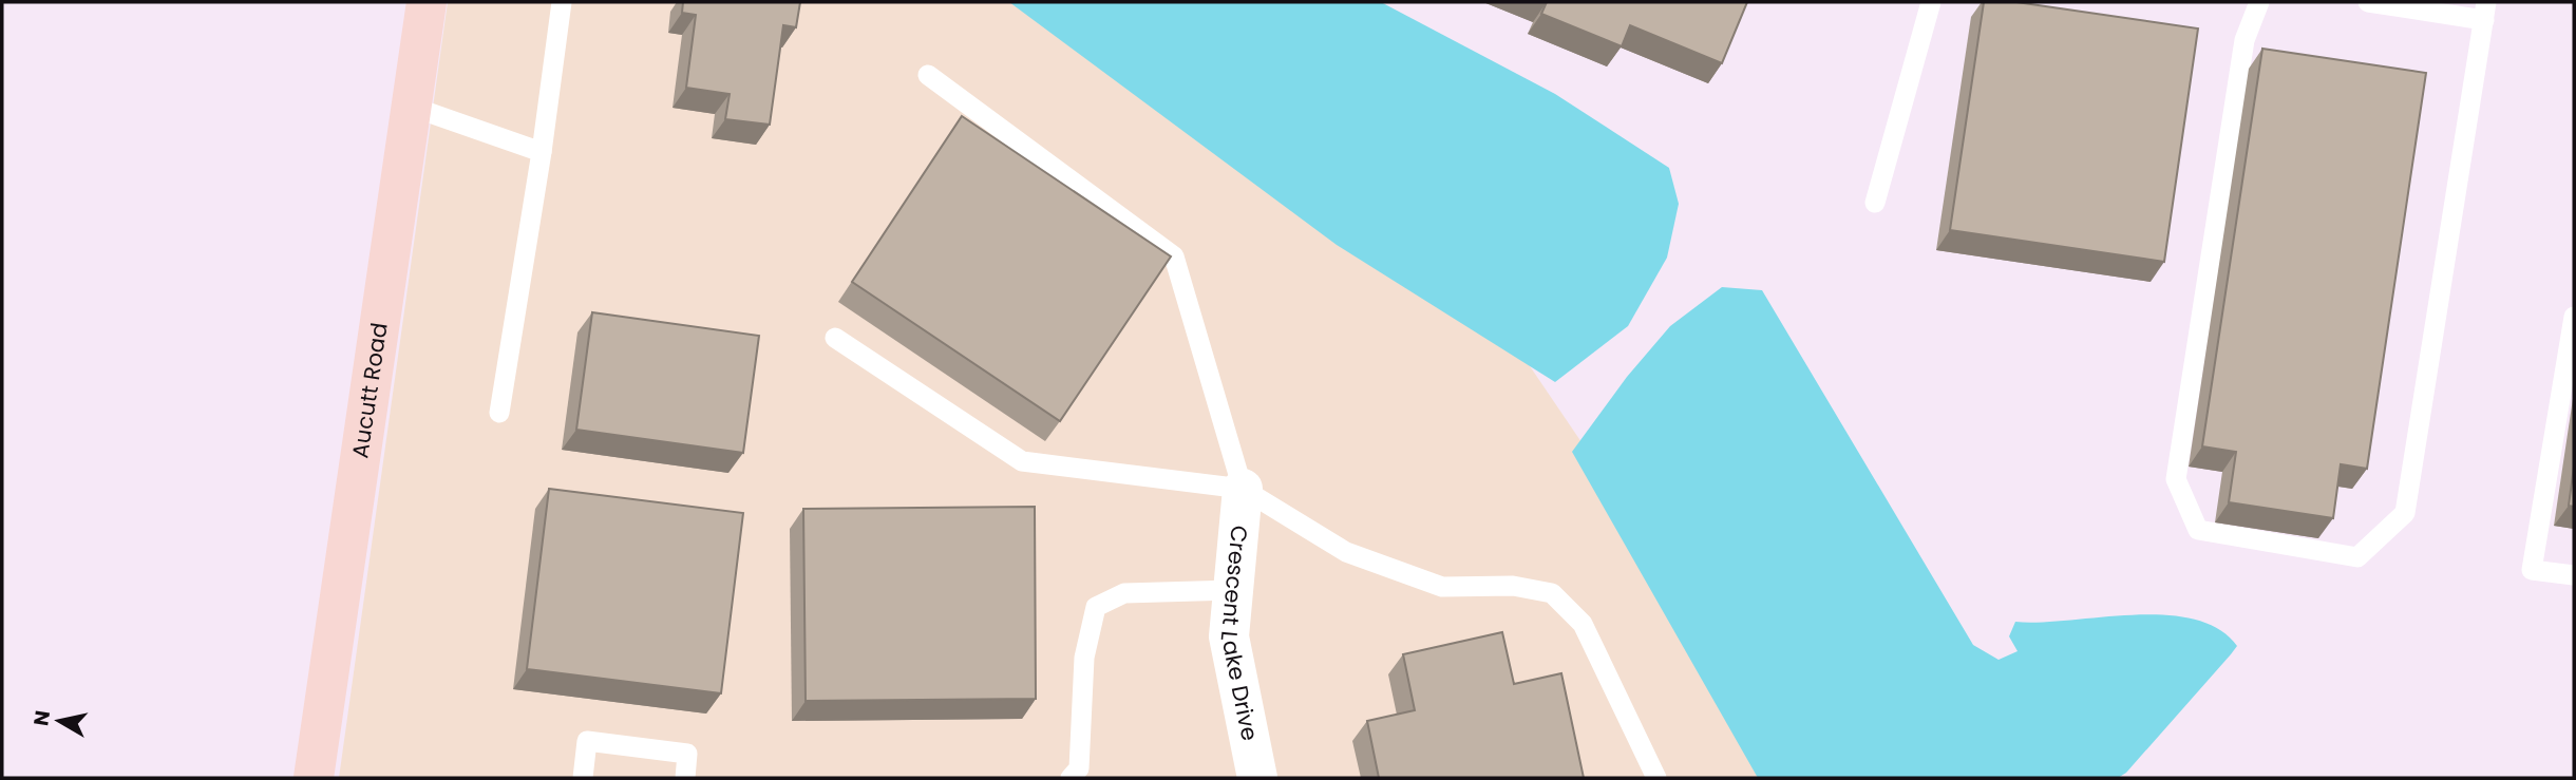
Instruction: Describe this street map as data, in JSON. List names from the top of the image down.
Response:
{
  "streets": {
    "street": ["Aucutt Road", "Crescent Lake Drive"]
  },
  "north": "left"
}
